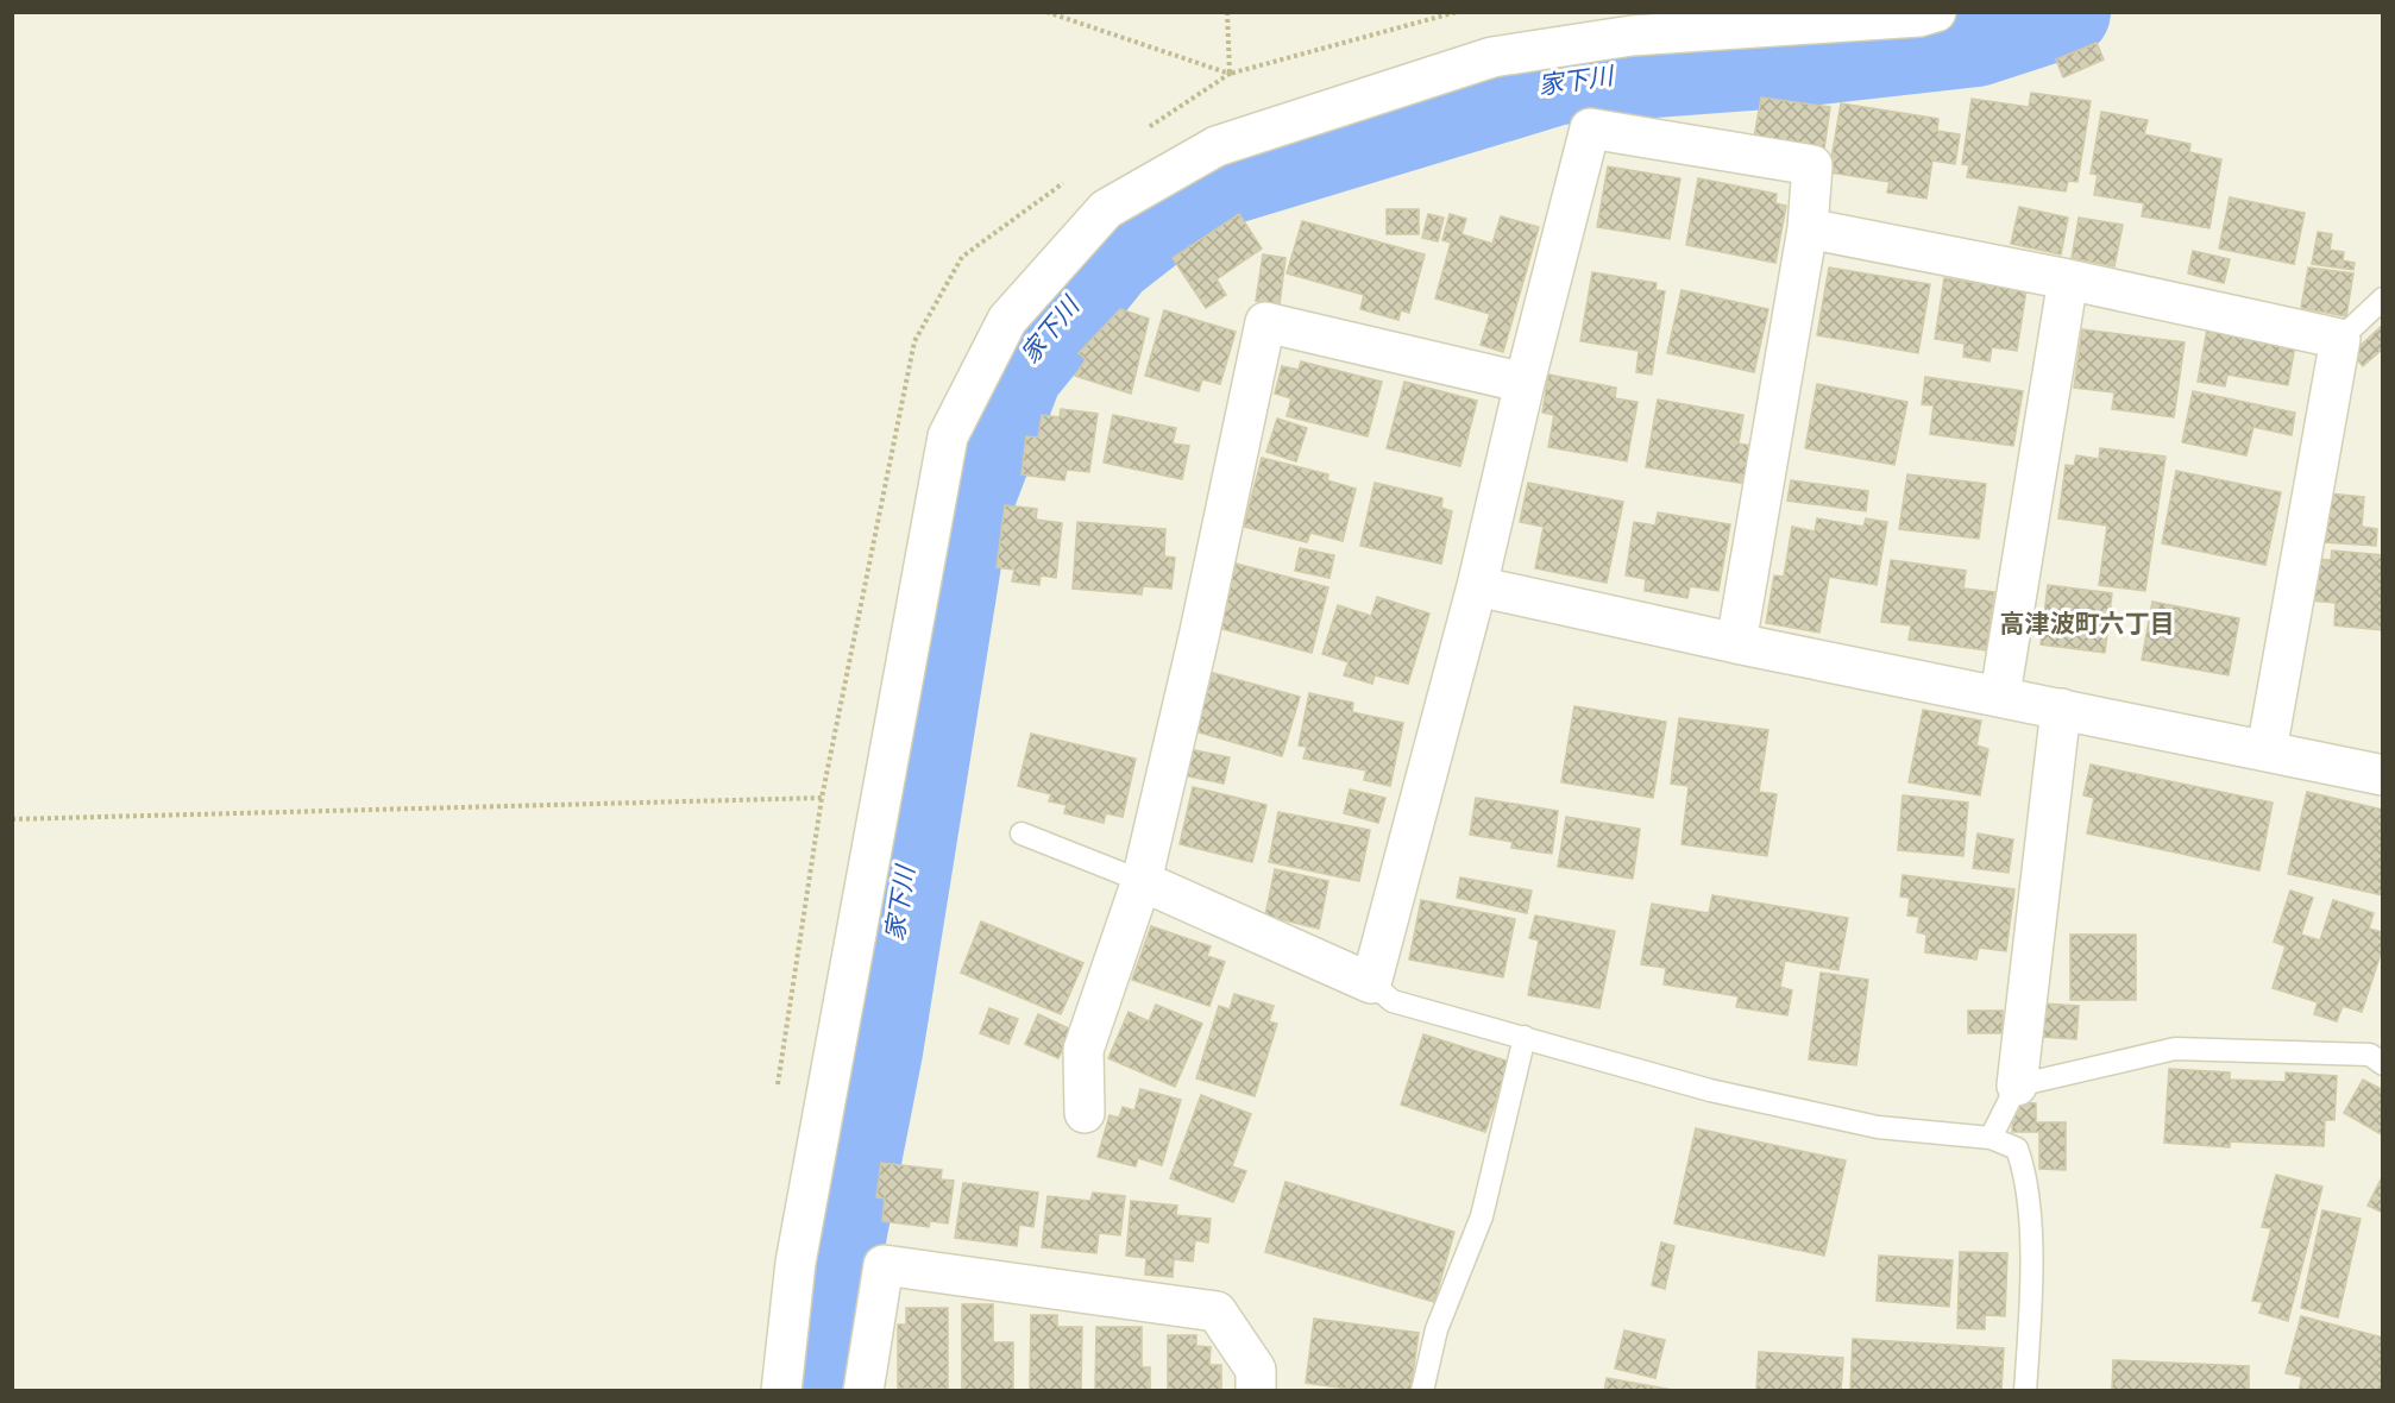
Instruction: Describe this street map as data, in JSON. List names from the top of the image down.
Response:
{
  "districts": ["高津波町六丁目"],
  "water": ["家下川"]
}
